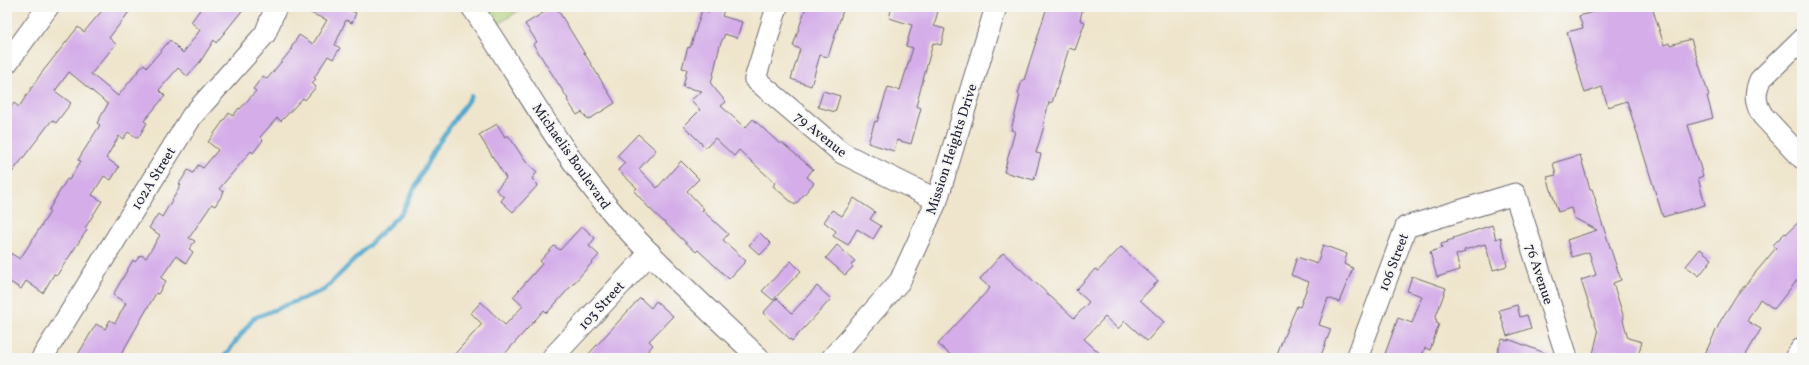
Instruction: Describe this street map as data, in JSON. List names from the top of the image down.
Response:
{
  "streets": {
    "street": [
      "79 Avenue",
      "Mission Heights Drive",
      "Michaelis Boulevard",
      "102A Street",
      "106 Street",
      "76 Avenue",
      "103 Street"
    ]
  },
  "crossings": [
    ["79 Avenue", "Mission Heights Drive"],
    ["Michaelis Boulevard", "103 Street"],
    ["106 Street", "76 Avenue"]
  ]
}
